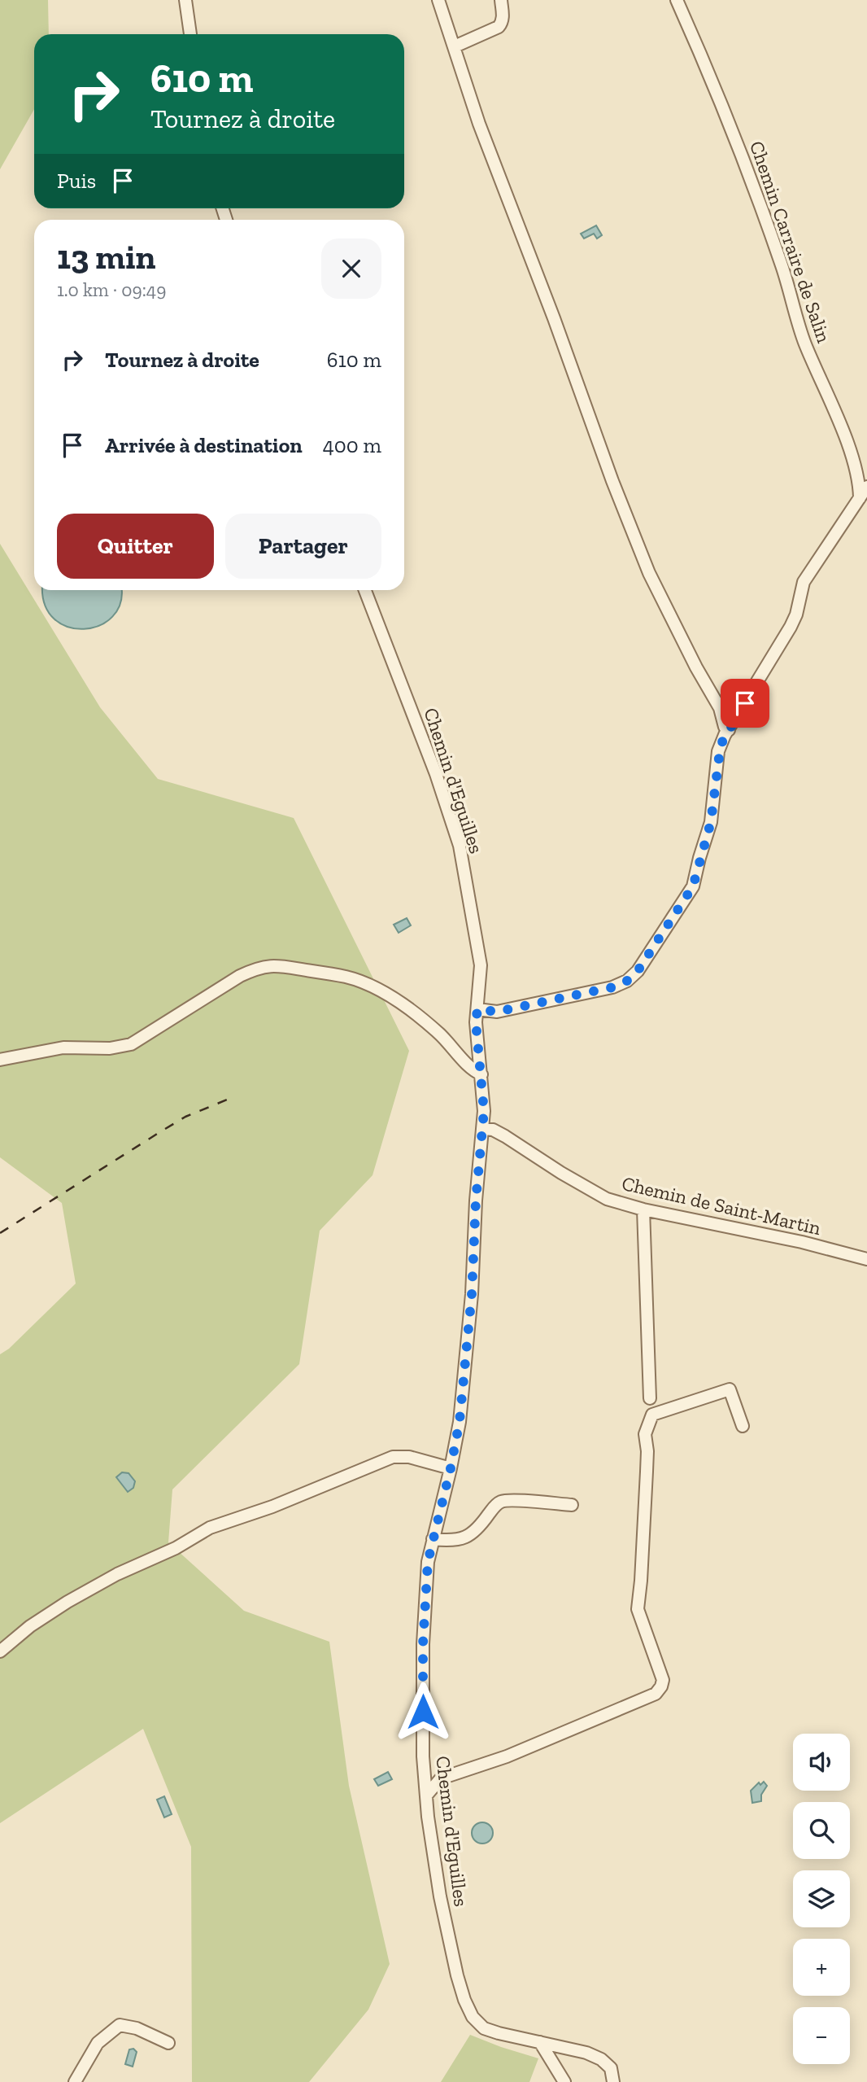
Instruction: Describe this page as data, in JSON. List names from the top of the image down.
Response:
{
  "streets": {
    "street": ["Chemin Carraire de Salin", "Chemin d'Eguilles", "Chemin de Saint-Martin"]
  },
  "crossings": [
    ["Chemin d'Eguilles", "Chemin de Saint-Martin"]
  ],
  "page": {
    "turn": ["610 m", "Tournez à droite"],
    "then": "Puis",
    "heading": ["13 min", "1.0 km · 09:49"],
    "list": [
      {
        "name": "Tournez à droite",
        "value": "610 m"
      },
      {
        "name": "Arrivée à destination",
        "value": "400 m"
      }
    ],
    "buttons": ["Quitter", "Partager"],
    "map_buttons": ["+", "−"]
  }
}
